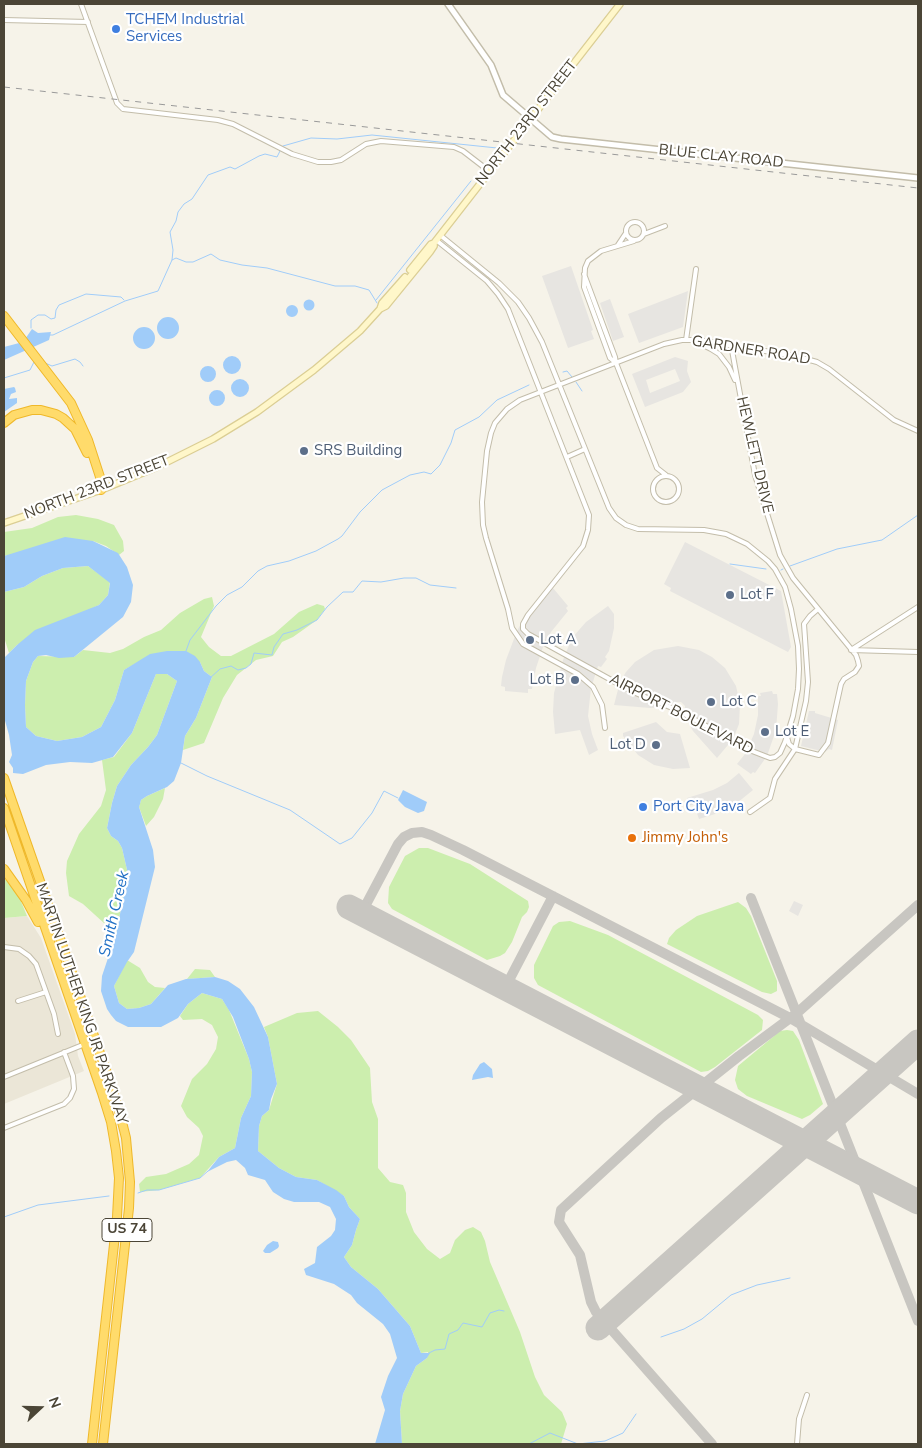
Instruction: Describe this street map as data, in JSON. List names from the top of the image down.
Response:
{
  "streets": {
    "highway": ["MARTIN LUTHER KING JR PARKWAY", "US 74"],
    "main road": ["NORTH 23RD STREET"],
    "street": [
      "BLUE CLAY ROAD",
      "GARDNER ROAD",
      "HEWLETT DRIVE",
      "AIRPORT BOULEVARD"
    ]
  },
  "crossings": [
    ["NORTH 23RD STREET", "BLUE CLAY ROAD"],
    ["NORTH 23RD STREET", "AIRPORT BOULEVARD"],
    ["GARDNER ROAD", "HEWLETT DRIVE"],
    ["GARDNER ROAD", "AIRPORT BOULEVARD"]
  ],
  "water": ["Smith Creek"],
  "places": [
    "TCHEM Industrial Services",
    "SRS Building",
    "Lot F",
    "Lot A",
    "Lot B",
    "Lot C",
    "Lot E",
    "Lot D",
    "Port City Java",
    "Jimmy John's"
  ],
  "north": "right"
}
